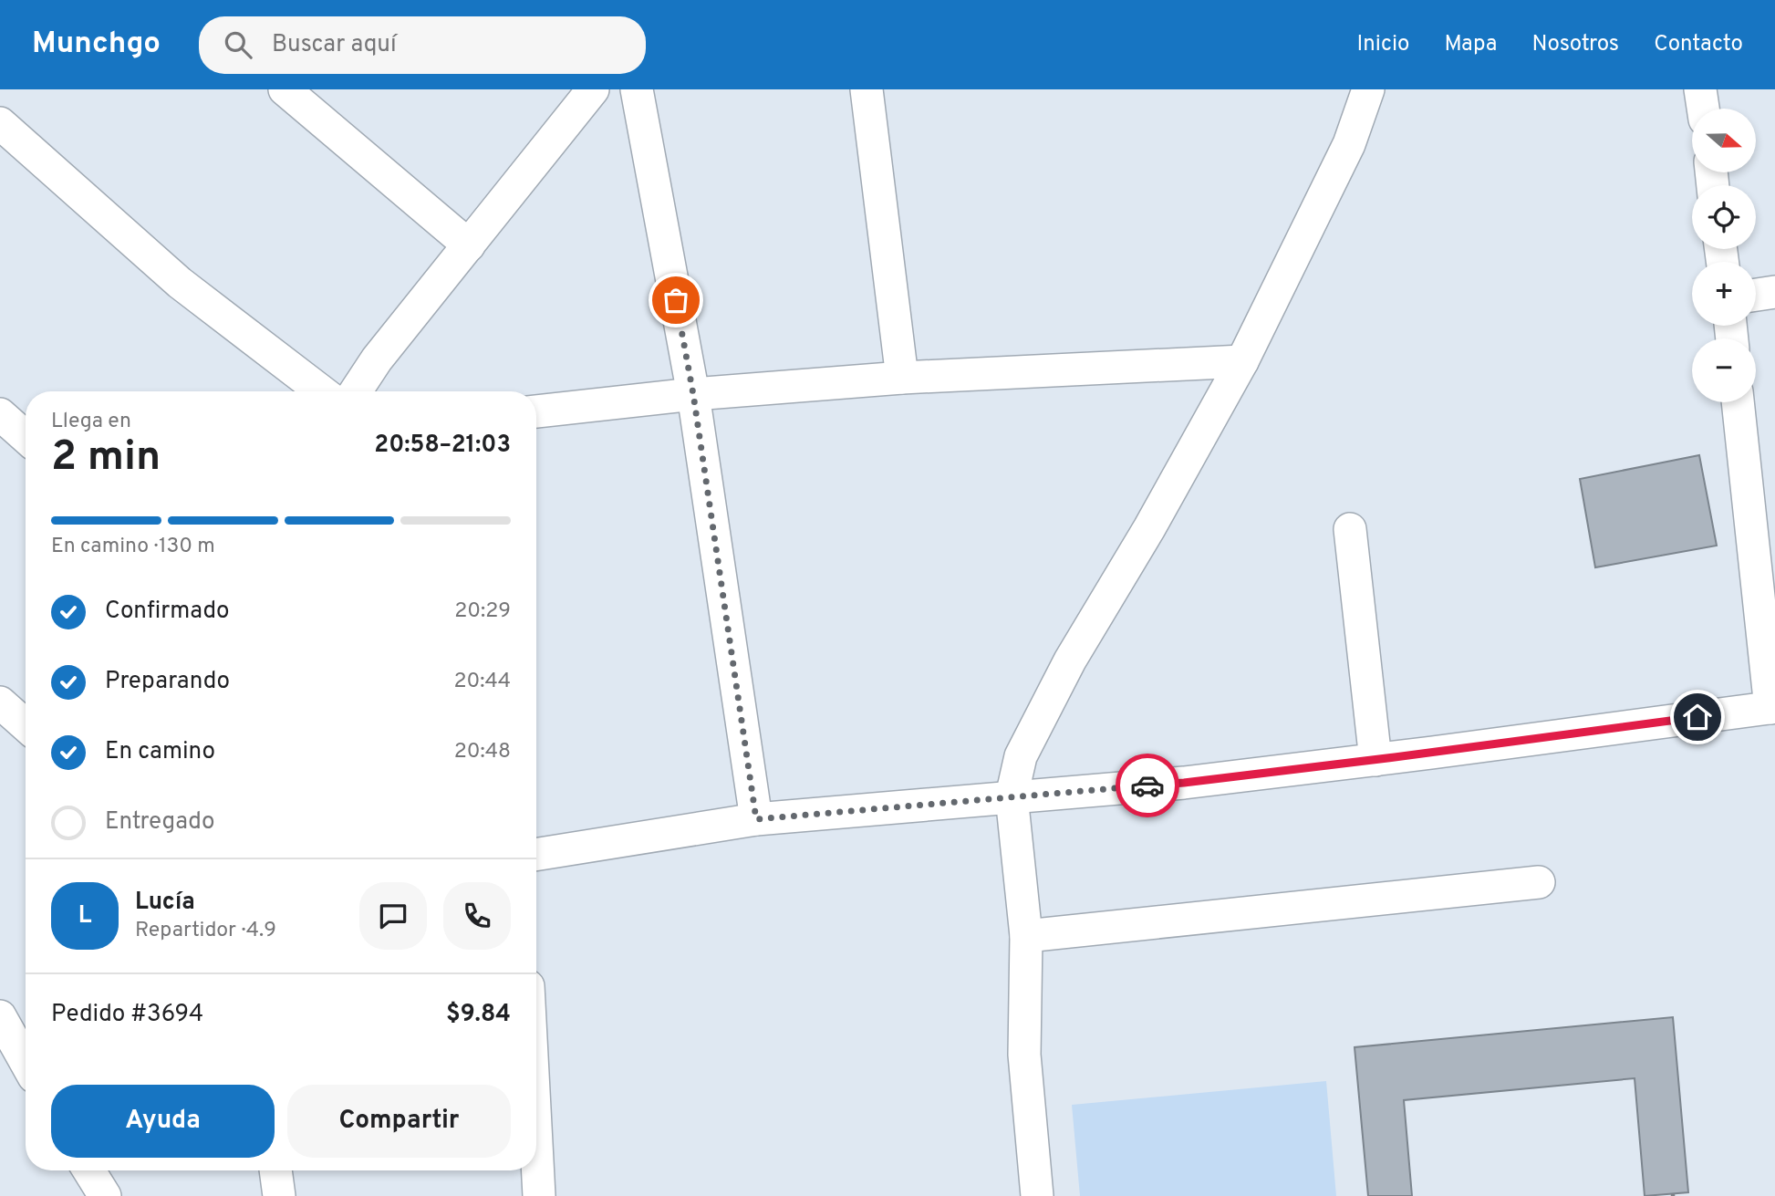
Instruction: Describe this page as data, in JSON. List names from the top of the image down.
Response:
{
  "north": "right",
  "page": {
    "header": "Munchgo",
    "search": "Buscar aquí",
    "nav": [
      "Inicio",
      "Mapa",
      "Nosotros",
      "Contacto"
    ],
    "map_buttons": ["+", "−"],
    "heading": ["2 min", "Llega en", "20:58–21:03"],
    "panel": [
      "Lucía",
      "Repartidor · 4.9",
      "Pedido #3694",
      "$9.84"
    ],
    "bar": "En camino · 130 m",
    "list": [
      ["Confirmado", "20:29"],
      ["Preparando", "20:44"],
      ["En camino", "20:48"],
      "Entregado"
    ],
    "round": "L",
    "buttons": ["Ayuda", "Compartir"]
  }
}
